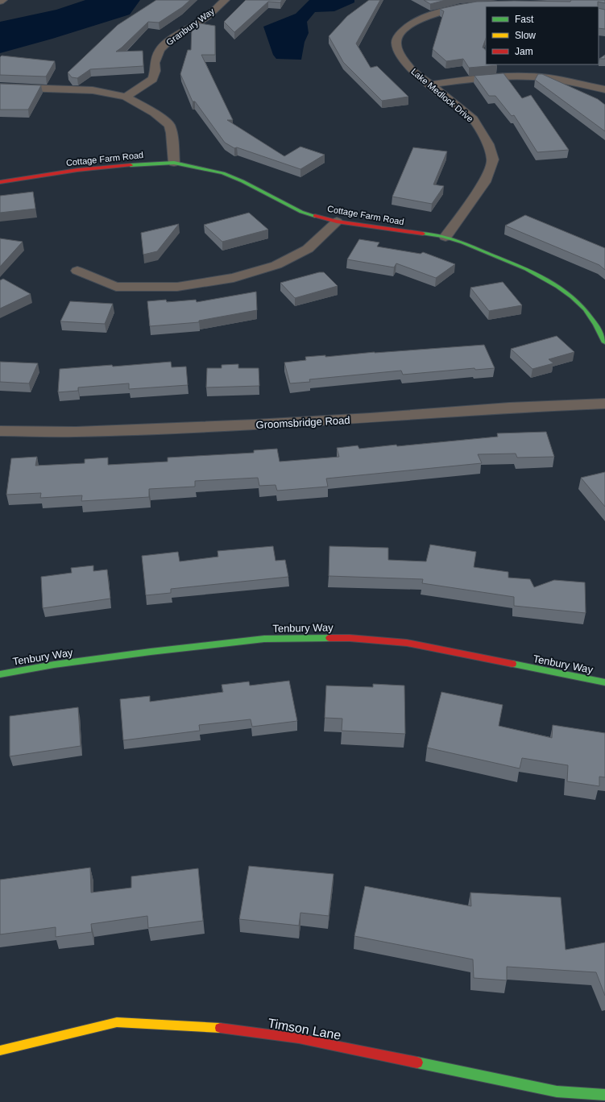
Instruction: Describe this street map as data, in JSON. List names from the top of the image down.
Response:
{
  "streets": {
    "street": [
      "Granbury Way",
      "Lake Medlock Drive",
      "Cottage Farm Road",
      "Groomsbridge Road",
      "Tenbury Way",
      "Timson Lane"
    ]
  },
  "crossings": [
    ["Lake Medlock Drive", "Cottage Farm Road"]
  ],
  "legend": ["Fast", "Slow", "Jam"]
}
